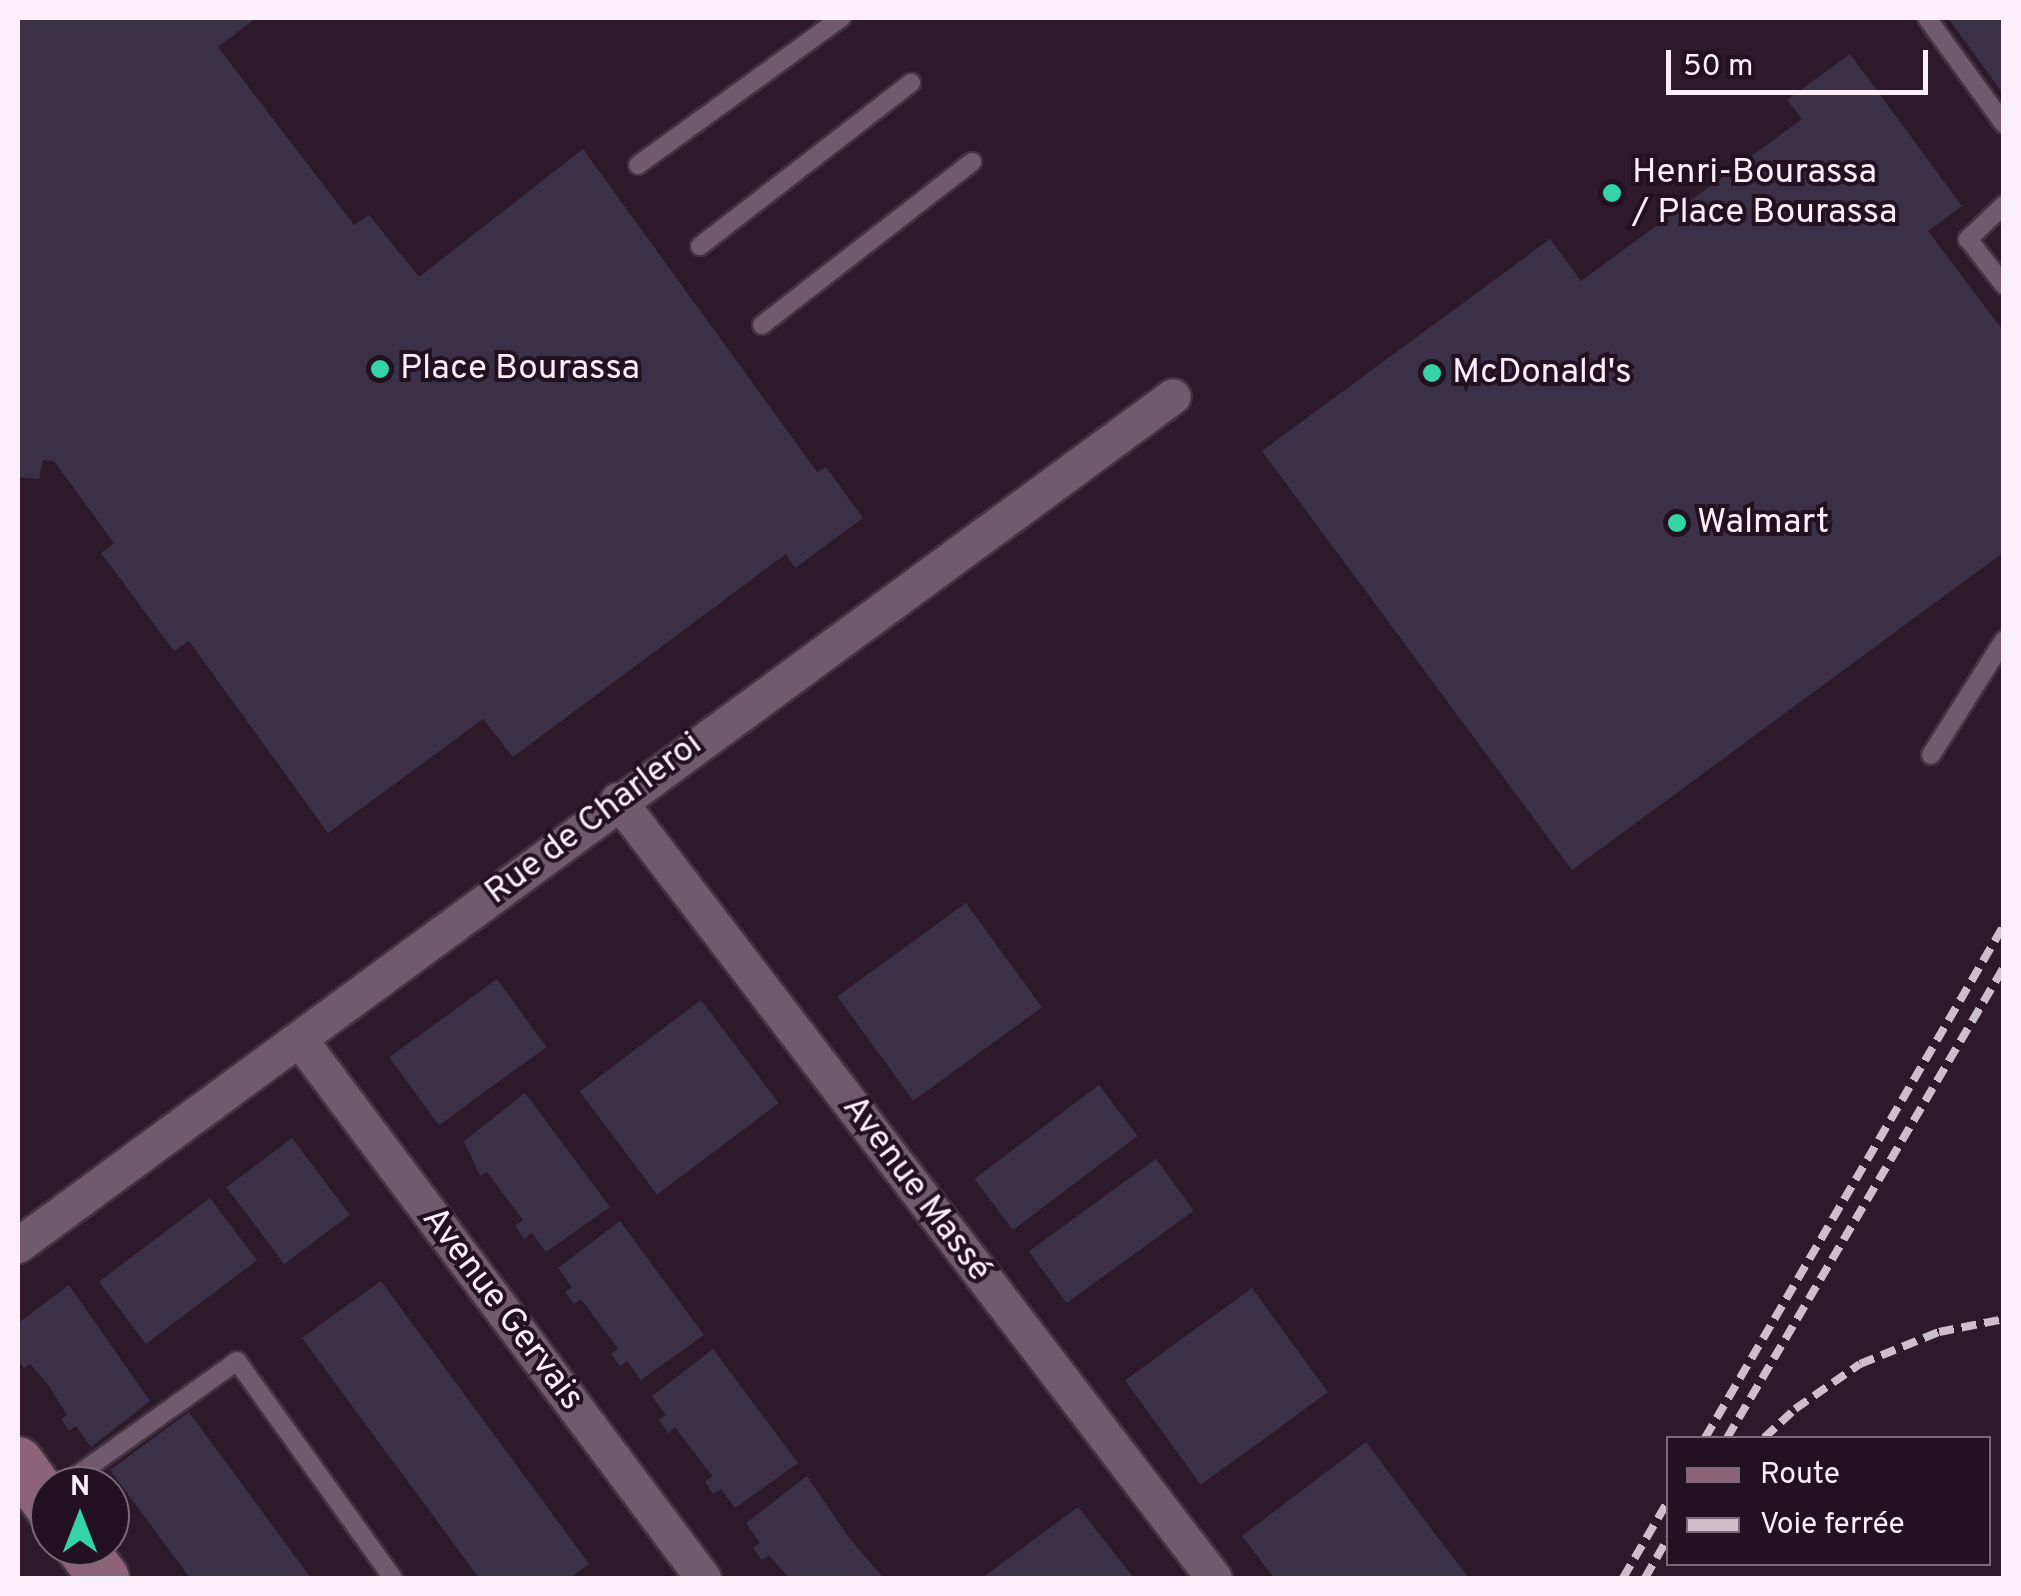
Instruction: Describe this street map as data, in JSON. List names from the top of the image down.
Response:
{
  "streets": {
    "street": ["Rue de Charleroi", "Avenue Massé", "Avenue Gervais"]
  },
  "crossings": [
    ["Rue de Charleroi", "Avenue Massé"],
    ["Rue de Charleroi", "Avenue Gervais"]
  ],
  "places": [
    "Henri-Bourassa / Place Bourassa",
    "Place Bourassa",
    "McDonald's",
    "Walmart"
  ],
  "legend": ["Route", "Voie ferrée"],
  "scale_bar": "50 m",
  "north": "top"
}
